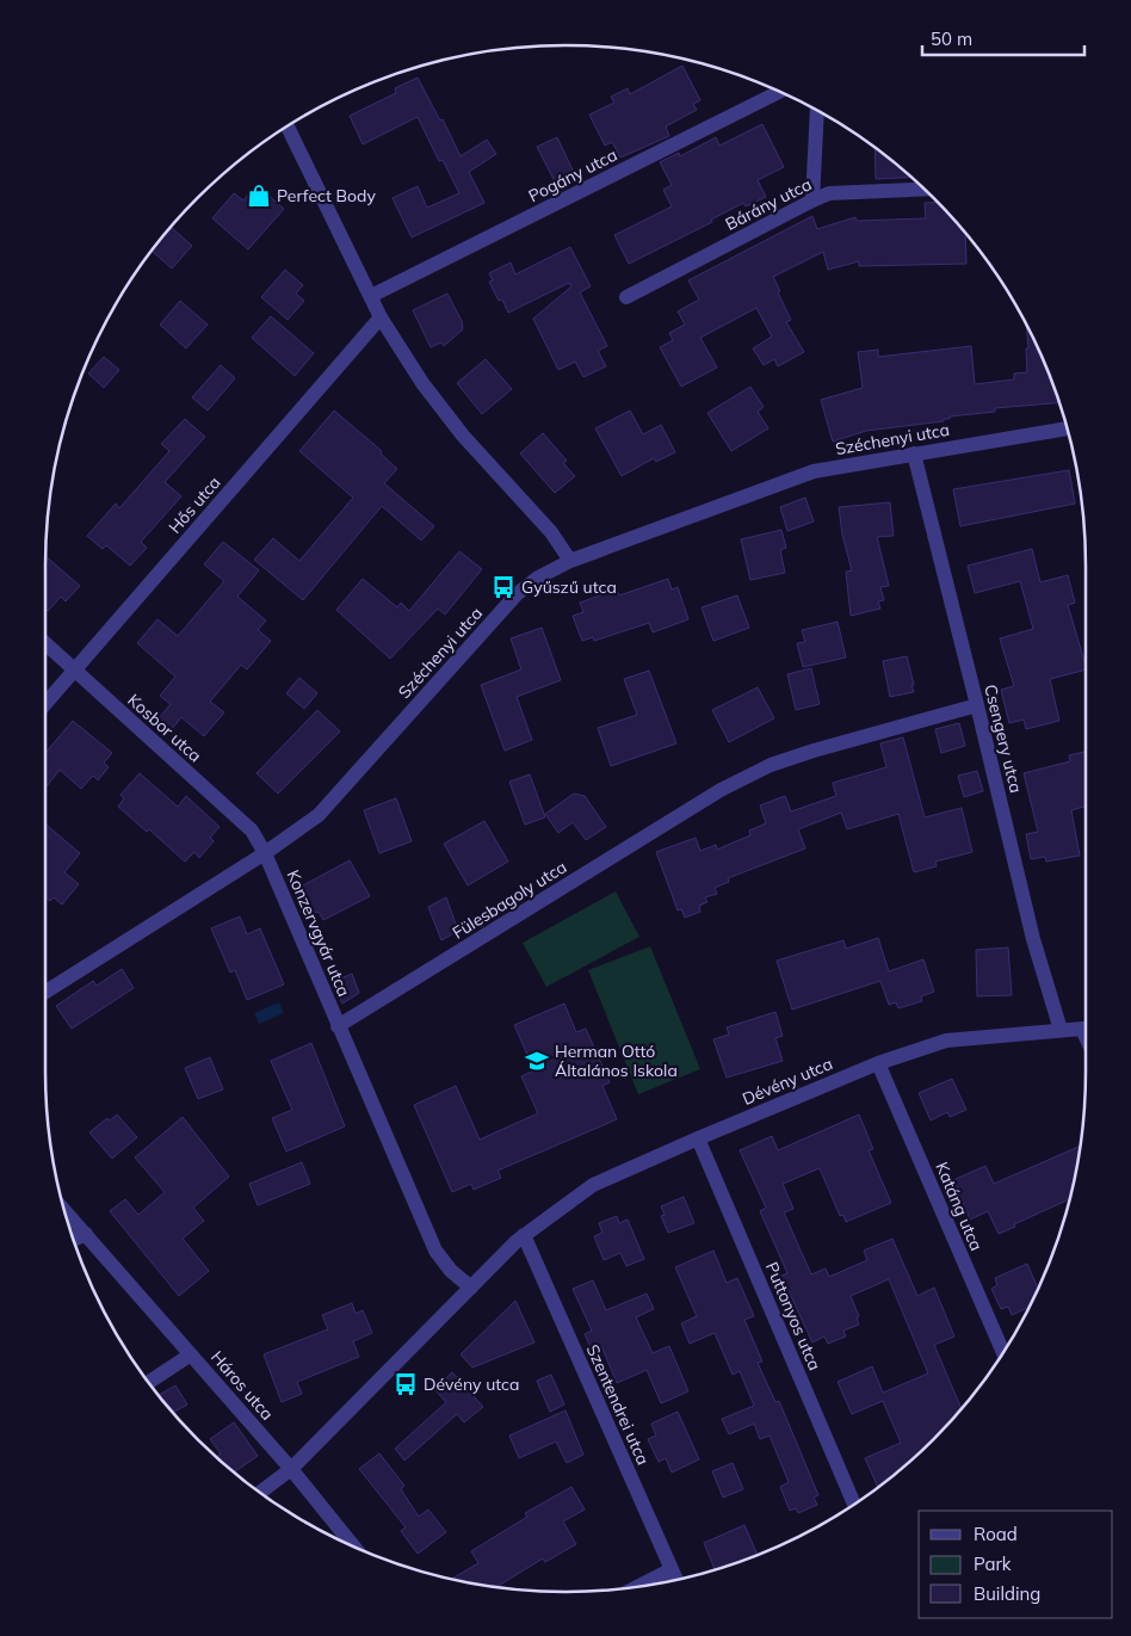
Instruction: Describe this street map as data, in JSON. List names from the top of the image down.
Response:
{
  "streets": {
    "street": [
      "Pogány utca",
      "Bárány utca",
      "Széchenyi utca",
      "Hős utca",
      "Kosbor utca",
      "Csengery utca",
      "Fülesbagoly utca",
      "Konzervgyár utca",
      "Dévény utca",
      "Katáng utca",
      "Puttonyos utca",
      "Háros utca",
      "Szentendrei utca"
    ]
  },
  "crossings": [
    ["Széchenyi utca", "Kosbor utca"],
    ["Széchenyi utca", "Csengery utca"],
    ["Széchenyi utca", "Konzervgyár utca"],
    ["Hős utca", "Kosbor utca"],
    ["Kosbor utca", "Konzervgyár utca"],
    ["Csengery utca", "Fülesbagoly utca"],
    ["Csengery utca", "Dévény utca"],
    ["Fülesbagoly utca", "Konzervgyár utca"],
    ["Dévény utca", "Katáng utca"],
    ["Dévény utca", "Puttonyos utca"],
    ["Dévény utca", "Háros utca"],
    ["Dévény utca", "Szentendrei utca"]
  ],
  "places": {
    "shop": ["Perfect Body"],
    "bus stop": ["Gyűszű utca", "Dévény utca"],
    "school or university": ["Herman Ottó Általános Iskola"]
  },
  "legend": ["Road", "Park", "Building"],
  "scale_bar": "50 m"
}
